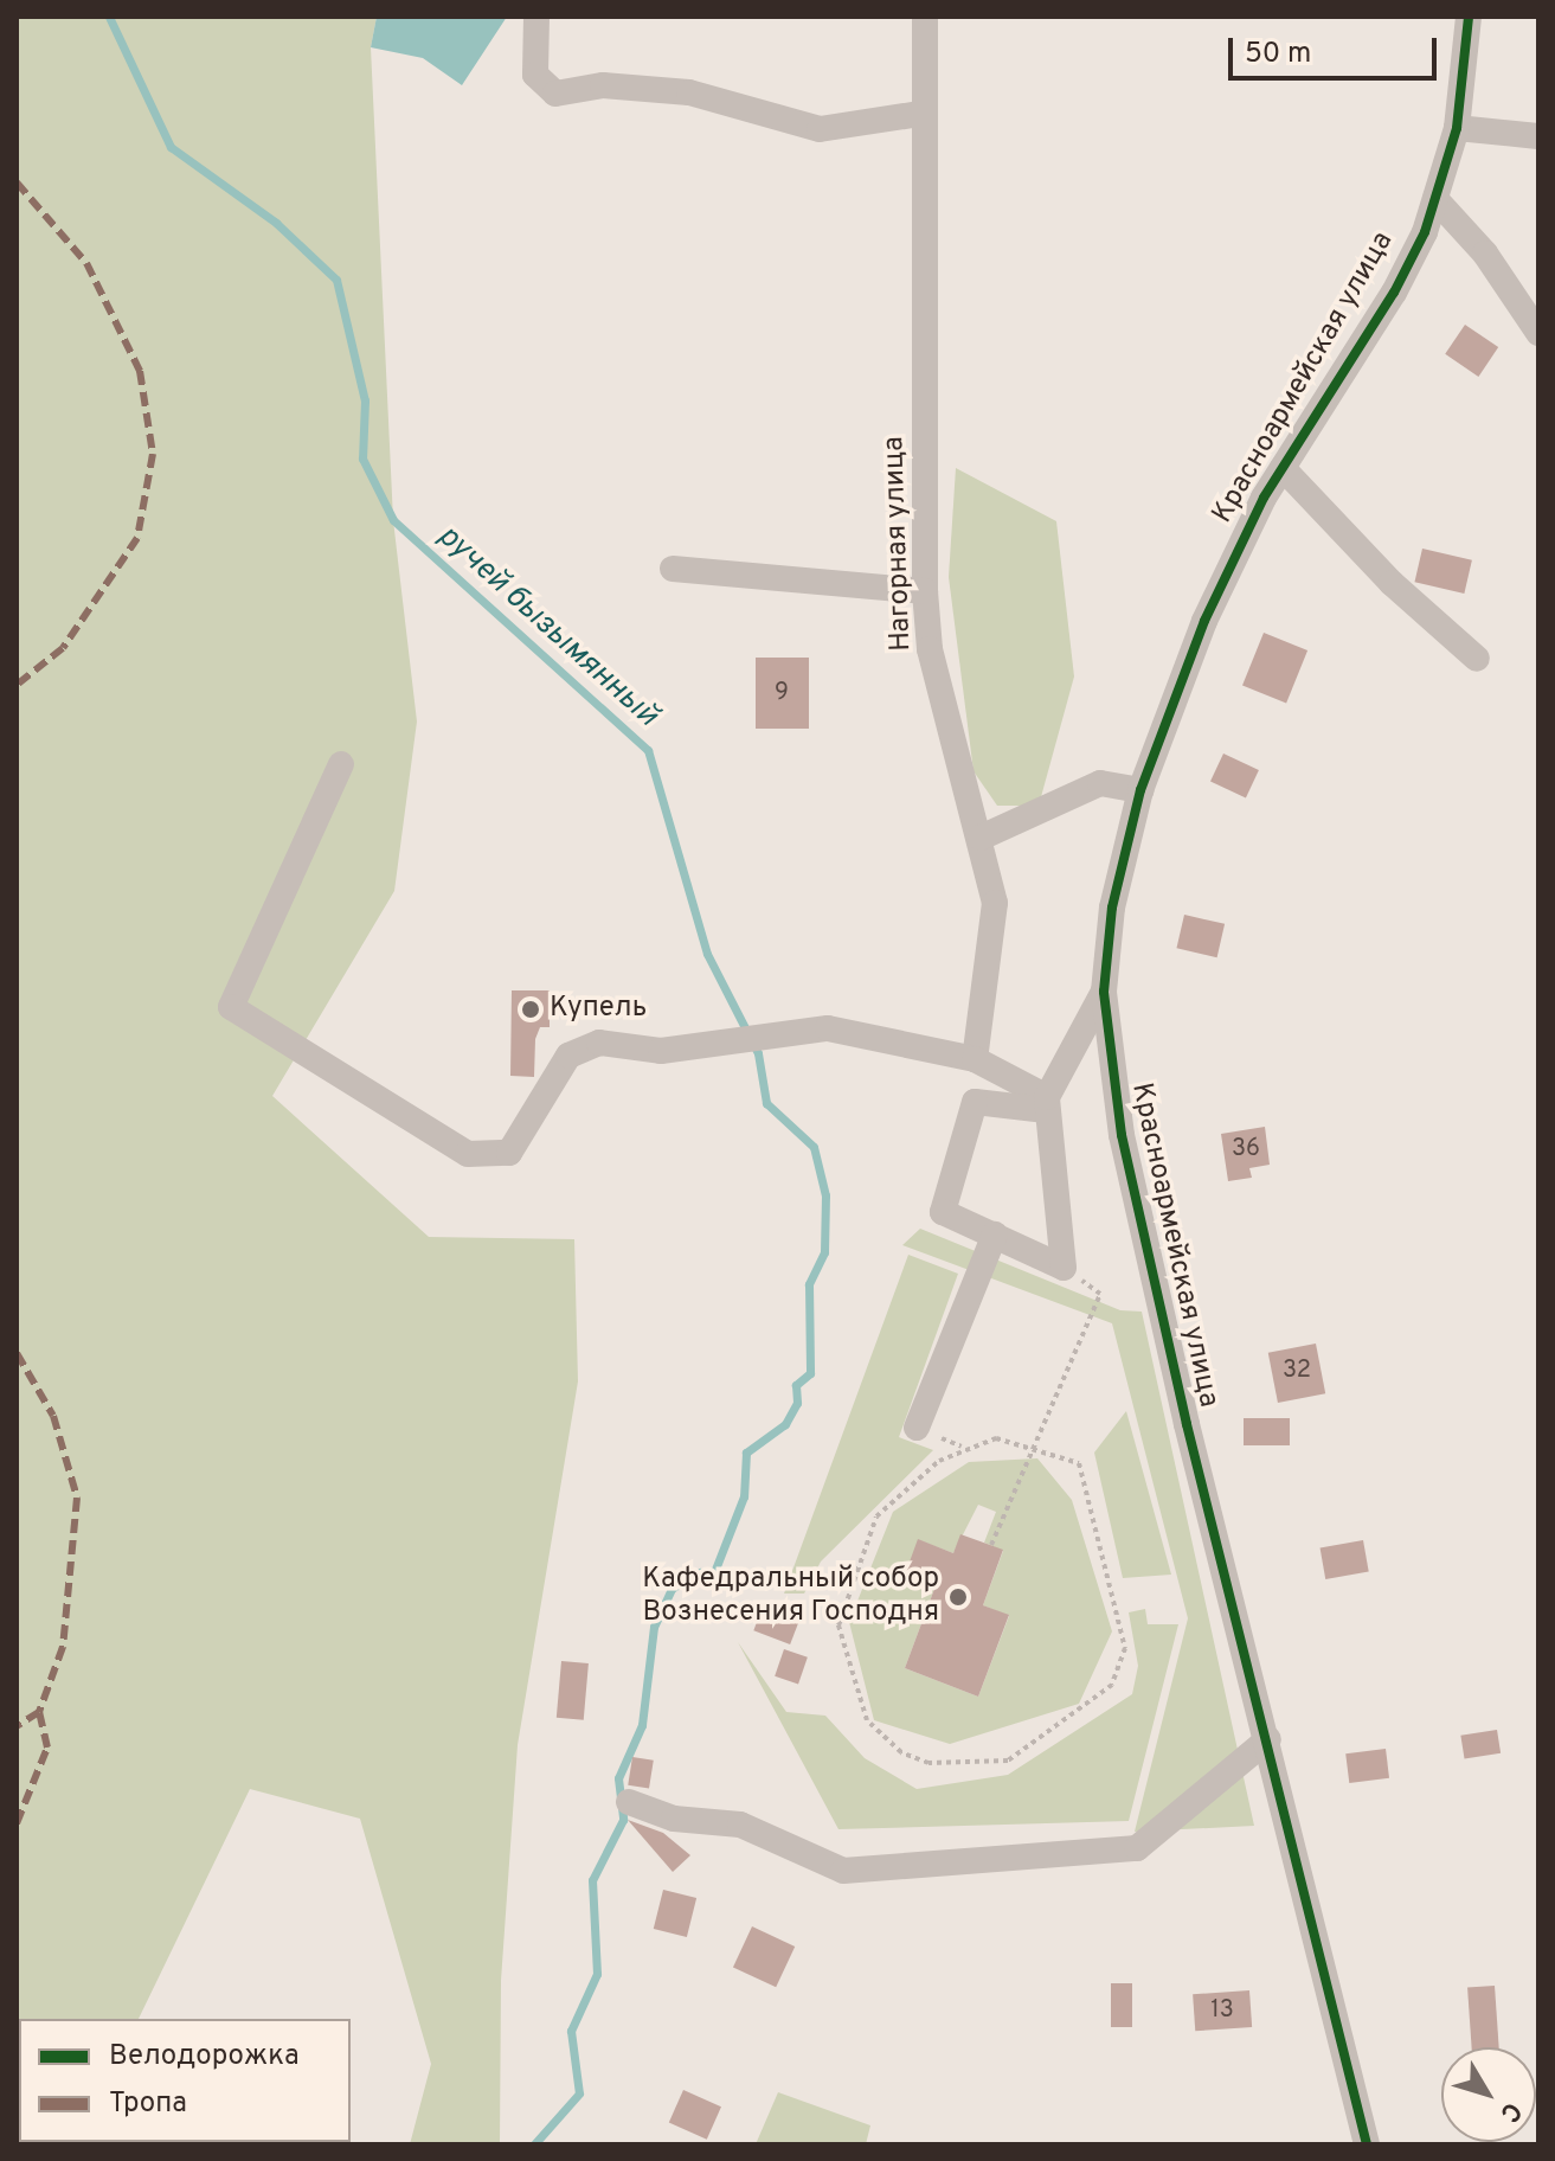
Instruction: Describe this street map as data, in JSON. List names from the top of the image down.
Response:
{
  "streets": {
    "street": ["Красноармейская улица", "Нагорная улица"]
  },
  "water": ["ручей бызымянный"],
  "places": ["Купель", "Кафедральный собор Вознесения Господня"],
  "house_numbers": [
    "9",
    "36",
    "32",
    "13"
  ],
  "legend": ["Велодорожка", "Тропа"],
  "scale_bar": "50 m",
  "north": "bottom right"
}
